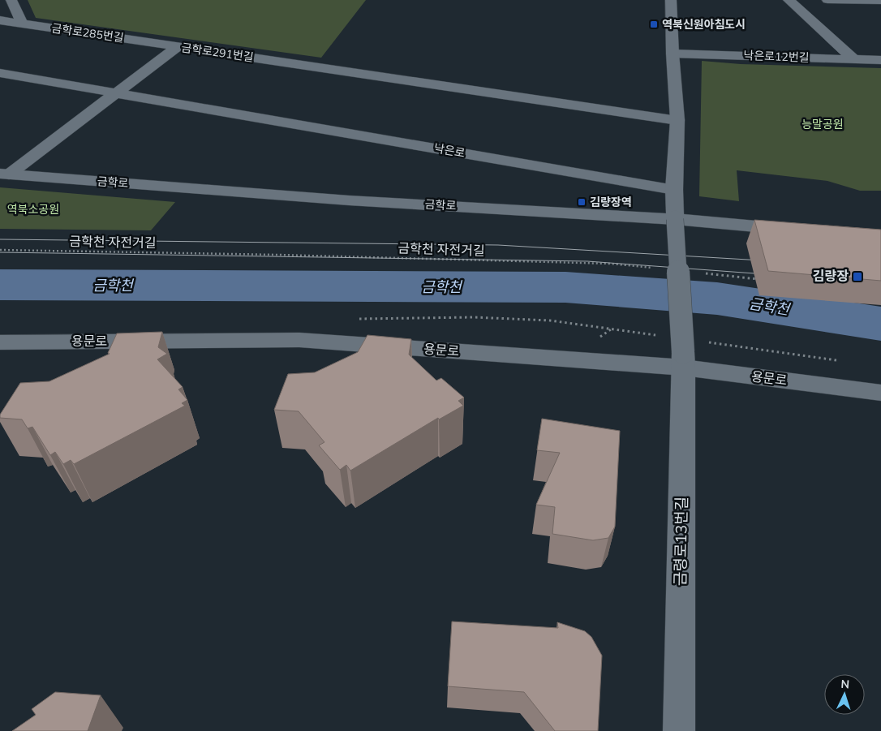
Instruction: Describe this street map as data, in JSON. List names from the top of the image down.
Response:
{
  "streets": {
    "street": [
      "금학로285번길",
      "금학로291번길",
      "낙은로12번길",
      "낙은로",
      "금학로",
      "용문로",
      "금령로13번길"
    ],
    "path": ["금학천 자전거길"]
  },
  "crossings": [
    ["금학로285번길", "금학로291번길"],
    ["금학로291번길", "낙은로"],
    ["금학로291번길", "금학로"],
    ["금학로", "금령로13번길"],
    ["용문로", "금령로13번길"]
  ],
  "water": ["금학천"],
  "parks": ["능말공원", "역북소공원"],
  "places": {
    "transit": ["역북신원아침도시", "김량장역", "김량장"]
  },
  "north": "top"
}
